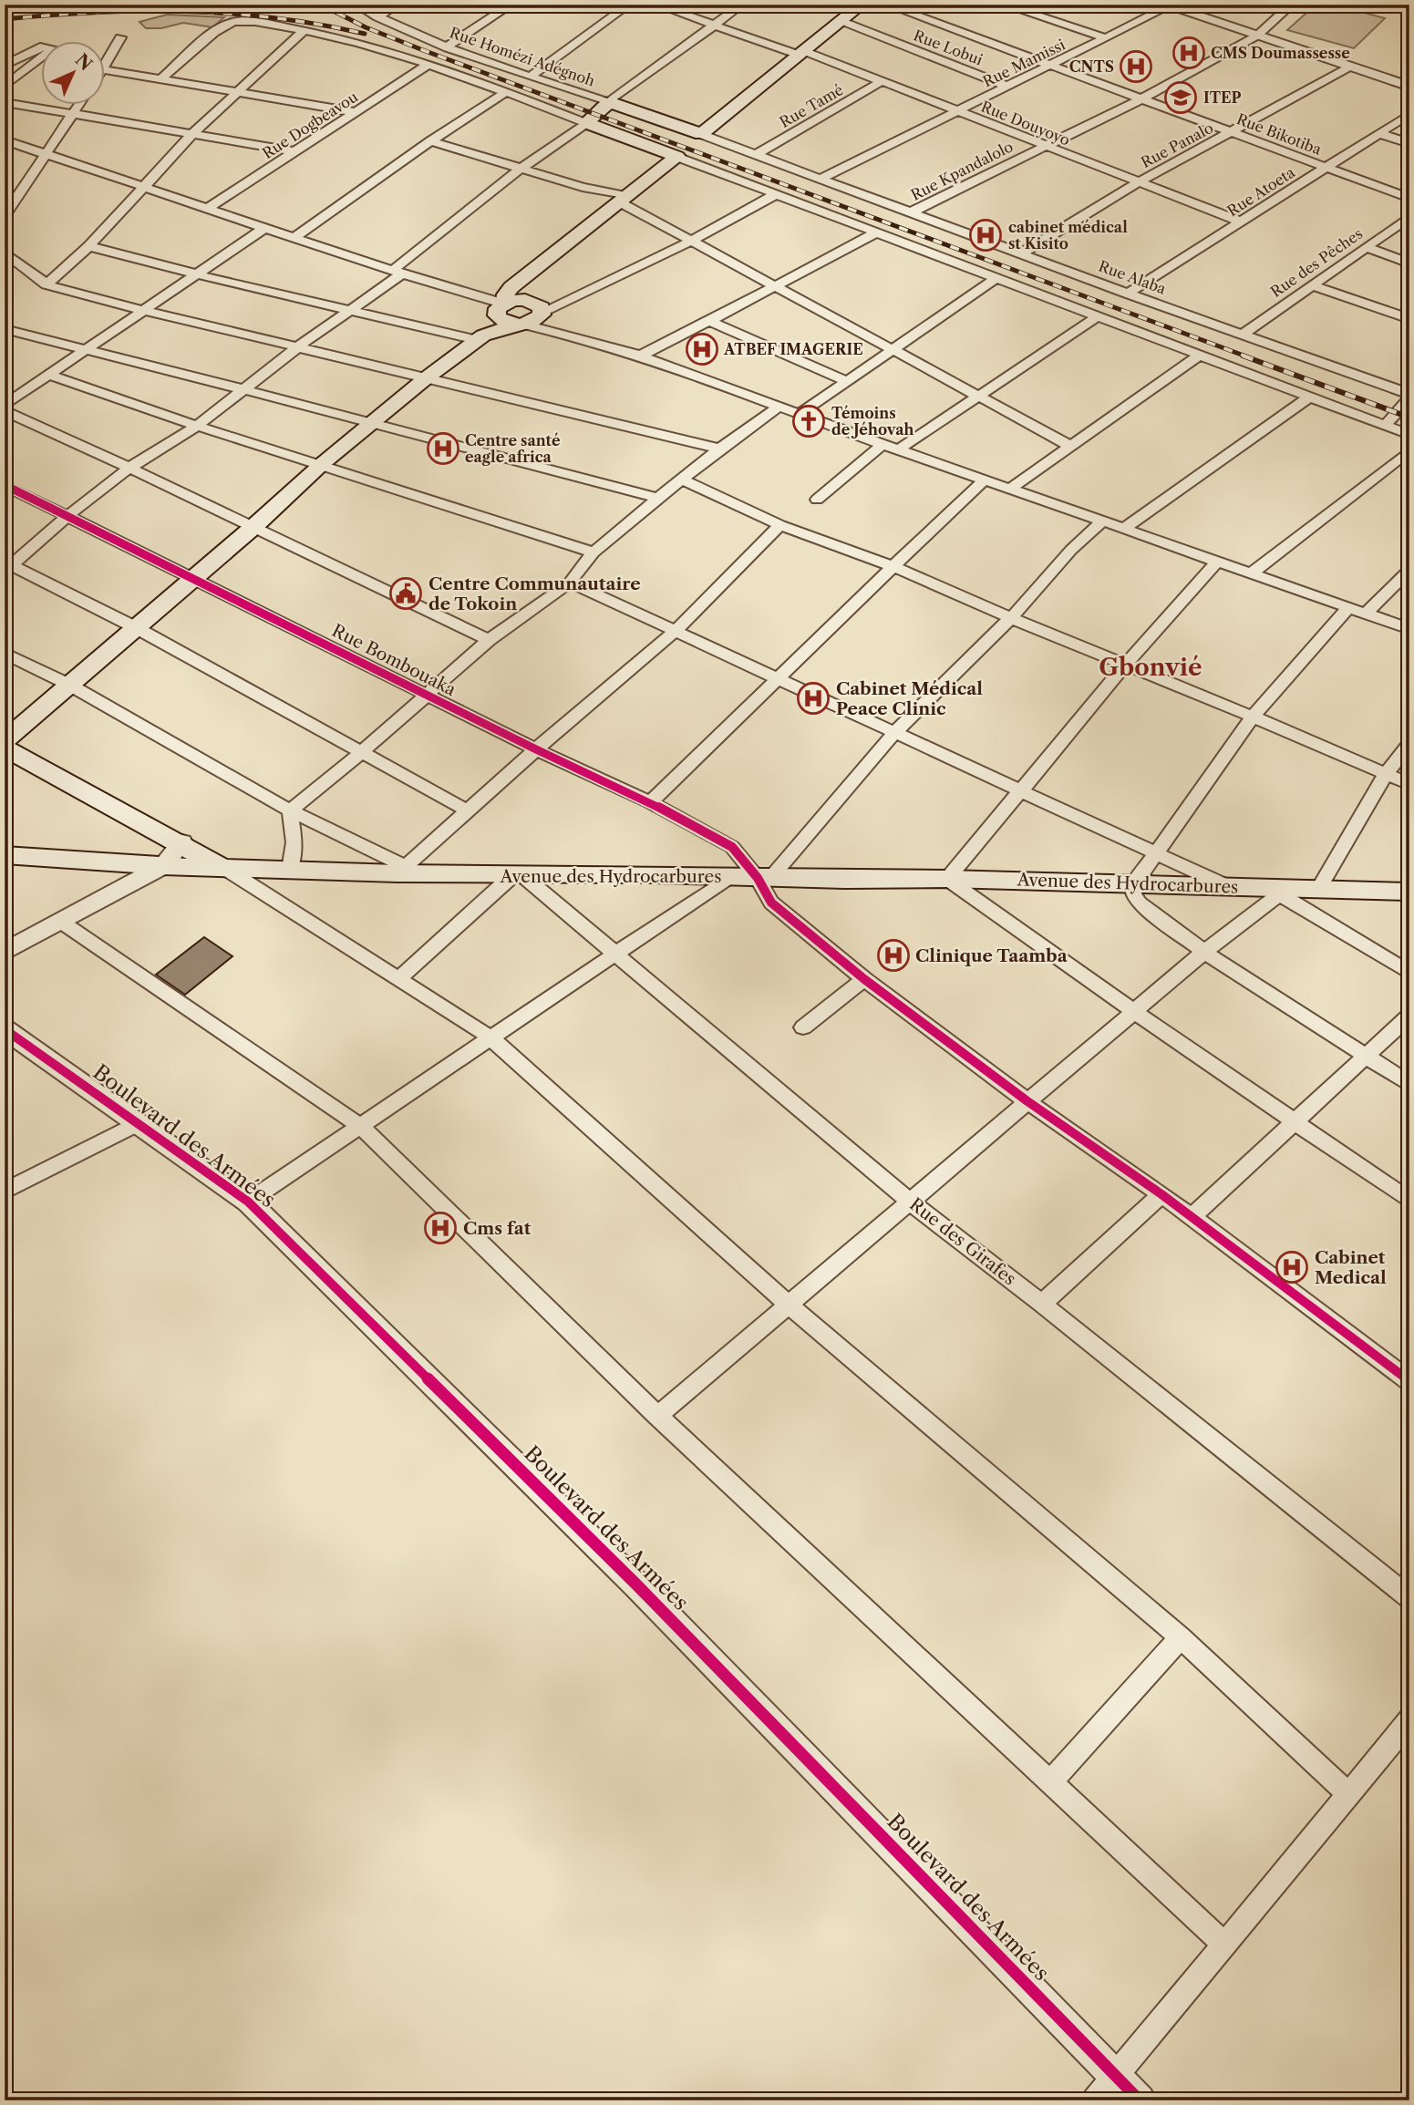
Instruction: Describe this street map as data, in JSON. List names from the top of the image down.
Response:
{
  "streets": {
    "main road": ["Avenue des Hydrocarbures"],
    "street": [
      "Rue Lobui",
      "Rue Homézi Adégnoh",
      "Rue Mamissi",
      "Rue Tamé",
      "Rue Douyoyo",
      "Rue Dogbeavou",
      "Rue Bikotiba",
      "Rue Panalo",
      "Rue Kpandalolo",
      "Rue Atoeta",
      "Rue des Pêches",
      "Rue Alaba",
      "Rue Bombouaka",
      "Boulevard des Armées",
      "Rue des Girafes"
    ]
  },
  "crossings": [
    ["Rue Lobui", "Rue Mamissi"],
    ["Rue Mamissi", "Rue Douyoyo"],
    ["Rue Mamissi", "Rue Bikotiba"],
    ["Rue Mamissi", "Rue Alaba"],
    ["Rue Tamé", "Rue Douyoyo"],
    ["Rue Tamé", "Rue Alaba"],
    ["Rue Douyoyo", "Rue Panalo"],
    ["Rue Douyoyo", "Rue Kpandalolo"],
    ["Rue Douyoyo", "Rue Atoeta"],
    ["Rue Bikotiba", "Rue Panalo"],
    ["Rue Bikotiba", "Rue Kpandalolo"],
    ["Rue Bikotiba", "Rue Atoeta"],
    ["Rue Panalo", "Rue Alaba"],
    ["Rue Kpandalolo", "Rue Alaba"],
    ["Rue Atoeta", "Rue Alaba"],
    ["Rue des Pêches", "Rue Alaba"],
    ["Rue Bombouaka", "Avenue des Hydrocarbures"],
    ["Avenue des Hydrocarbures", "Rue des Girafes"]
  ],
  "districts": ["Gbonvié"],
  "places": {
    "hospital": [
      "CMS Doumassesse",
      "CNTS",
      "cabinet médical st Kisito",
      "ATBEF IMAGERIE",
      "Centre santé eagle africa",
      "Cabinet Médical Peace Clinic",
      "Clinique Taamba",
      "Cms fat",
      "Cabinet Medical"
    ],
    "school or university": ["ITEP"],
    "church": ["Témoins de Jéhovah"],
    "public building": ["Centre Communautaire de Tokoin"]
  },
  "north": "top right"
}
